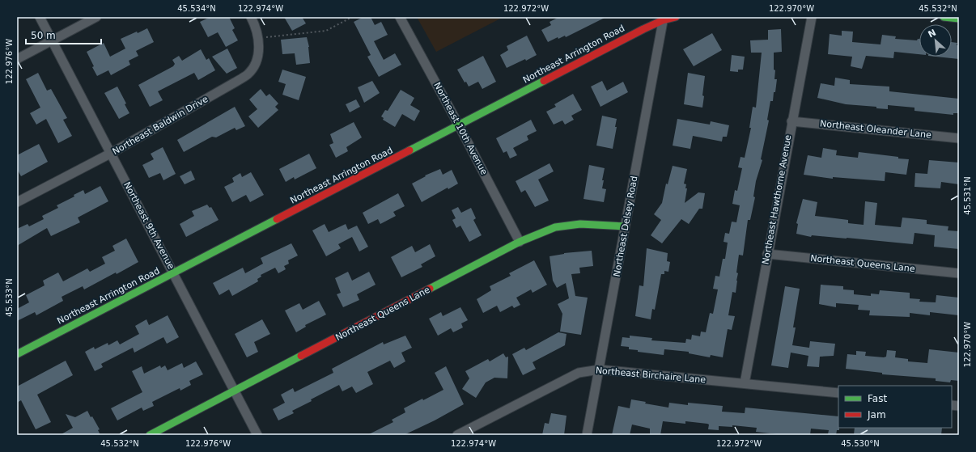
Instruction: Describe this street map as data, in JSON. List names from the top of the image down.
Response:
{
  "streets": {
    "street": [
      "Northeast Arrington Road",
      "Northeast Baldwin Drive",
      "Northeast 10th Avenue",
      "Northeast Oleander Lane",
      "Northeast Hawthorne Avenue",
      "Northeast 9th Avenue",
      "Northeast Delsey Road",
      "Northeast Queens Lane",
      "Northeast Birchaire Lane"
    ]
  },
  "crossings": [
    ["Northeast Arrington Road", "Northeast 10th Avenue"],
    ["Northeast Arrington Road", "Northeast 9th Avenue"],
    ["Northeast Arrington Road", "Northeast Delsey Road"],
    ["Northeast Baldwin Drive", "Northeast 9th Avenue"],
    ["Northeast 10th Avenue", "Northeast Queens Lane"],
    ["Northeast Oleander Lane", "Northeast Hawthorne Avenue"],
    ["Northeast Hawthorne Avenue", "Northeast Queens Lane"],
    ["Northeast Hawthorne Avenue", "Northeast Birchaire Lane"],
    ["Northeast 9th Avenue", "Northeast Queens Lane"],
    ["Northeast Delsey Road", "Northeast Queens Lane"],
    ["Northeast Delsey Road", "Northeast Birchaire Lane"]
  ],
  "legend": ["Fast", "Jam"],
  "scale_bar": "50 m",
  "north": "top left",
  "coordinates": [
    "45.534°N",
    "122.974°W",
    "122.972°W",
    "122.970°W",
    "45.532°N",
    "122.976°W",
    "45.531°N",
    "45.533°N",
    "45.530°N"
  ]
}
